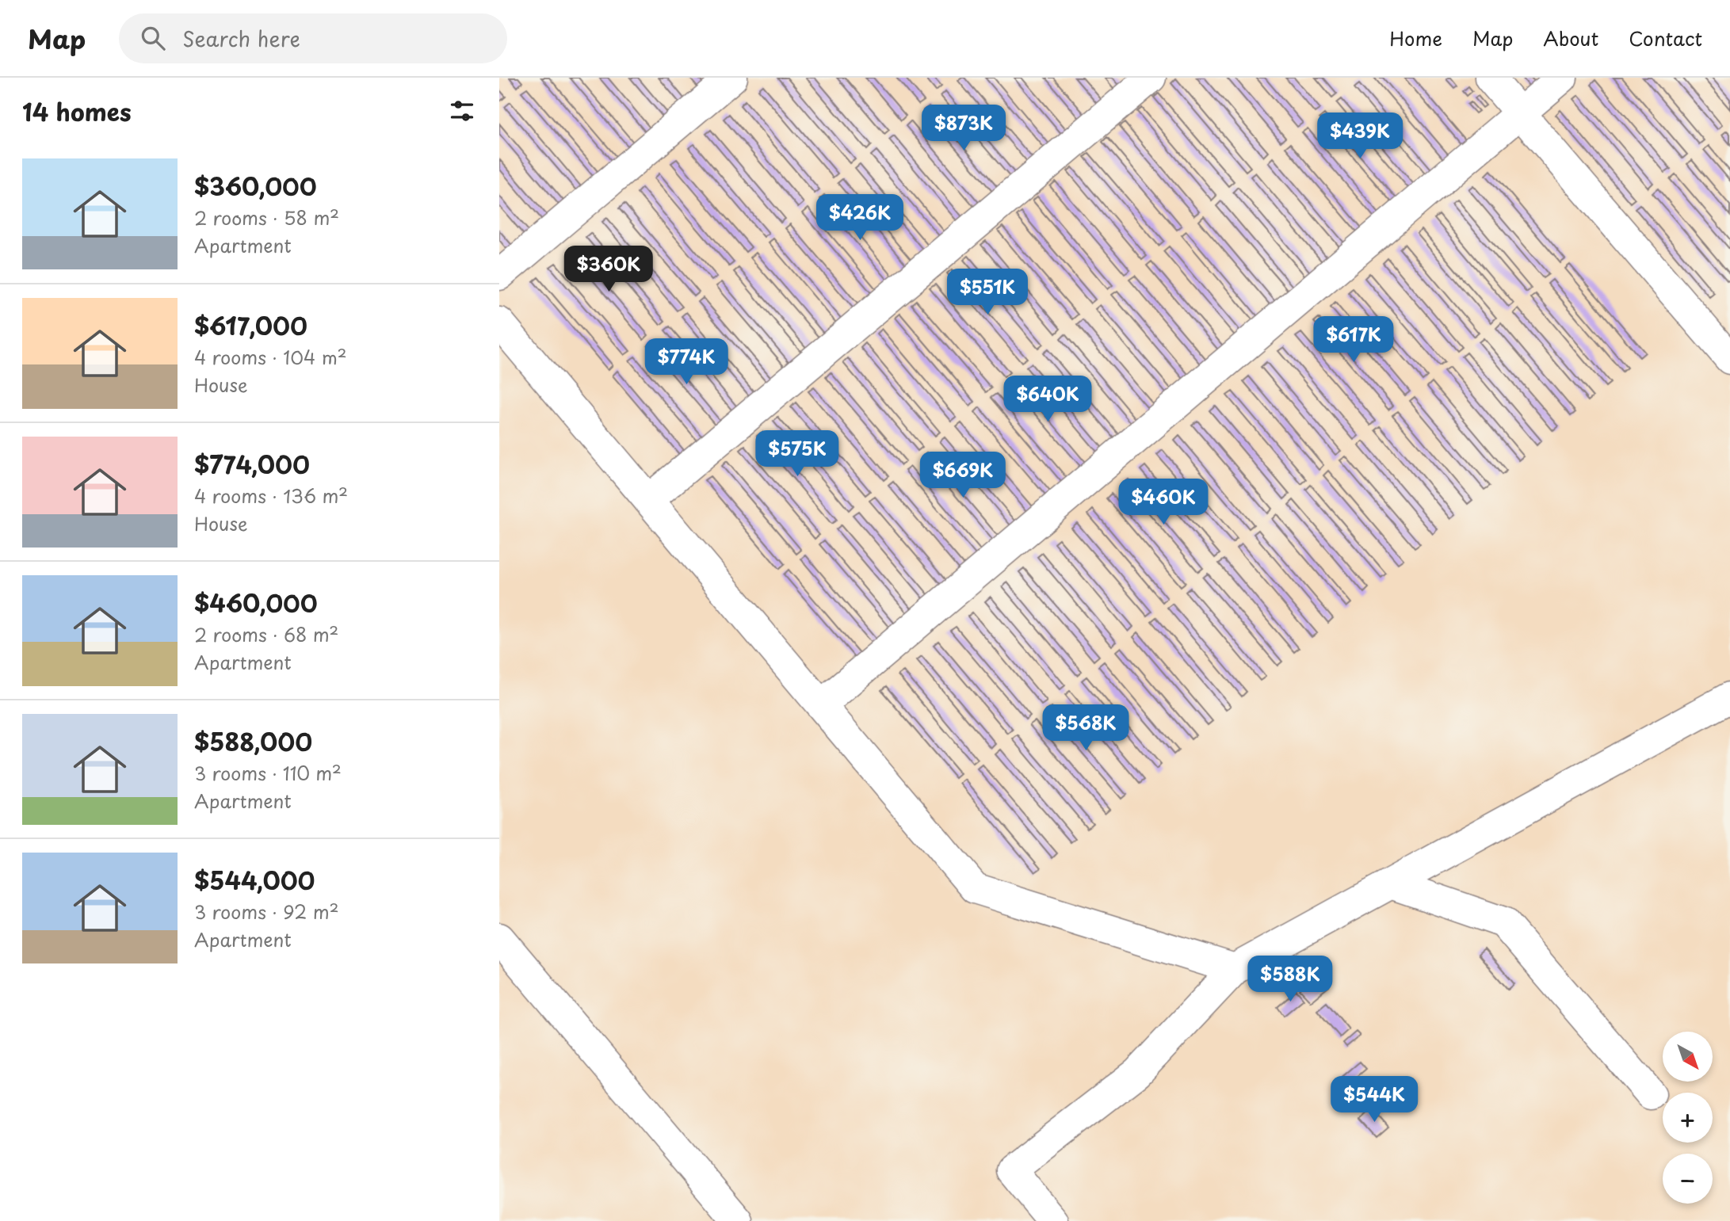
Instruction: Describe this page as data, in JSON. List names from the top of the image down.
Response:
{
  "north": "bottom right",
  "page": {
    "header": "Map",
    "search": "Search here",
    "nav": [
      "Home",
      "Map",
      "About",
      "Contact"
    ],
    "heading": "14 homes",
    "price": [
      "$873K",
      "$439K",
      "$426K",
      "$360K",
      "$551K",
      "$617K",
      "$774K",
      "$640K",
      "$575K",
      "$669K",
      "$460K",
      "$568K",
      "$588K",
      "$544K"
    ],
    "list": [
      {
        "name": "$360,000",
        "note": "2 rooms · 58 m² · Apartment"
      },
      {
        "name": "$617,000",
        "note": "4 rooms · 104 m² · House"
      },
      {
        "name": "$774,000",
        "note": "4 rooms · 136 m² · House"
      },
      {
        "name": "$460,000",
        "note": "2 rooms · 68 m² · Apartment"
      },
      {
        "name": "$588,000",
        "note": "3 rooms · 110 m² · Apartment"
      },
      {
        "name": "$544,000",
        "note": "3 rooms · 92 m² · Apartment"
      }
    ],
    "map_buttons": ["+", "−"]
  }
}
